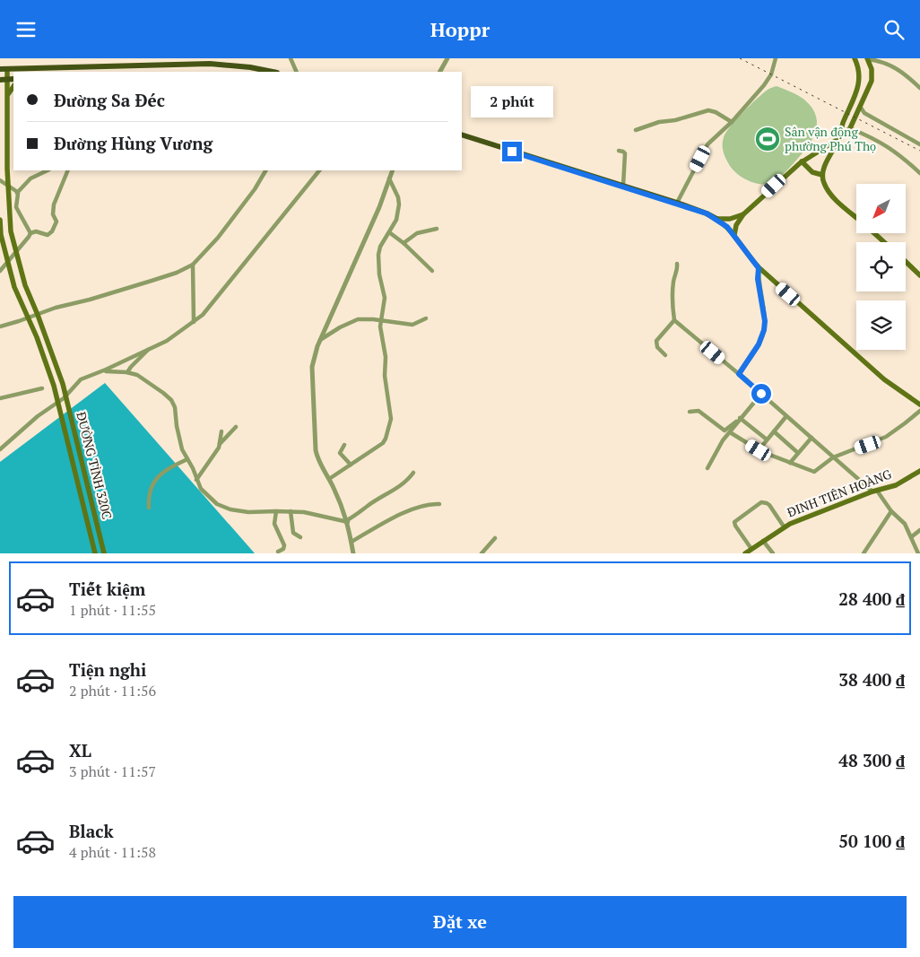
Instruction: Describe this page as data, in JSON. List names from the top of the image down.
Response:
{
  "streets": {
    "main road": ["ĐƯỜNG TỈNH 320C", "ĐINH TIÊN HOÀNG"]
  },
  "places": {
    "sports": ["Sân vận động phường Phú Thọ"]
  },
  "north": "bottom left",
  "page": {
    "header": "Hoppr",
    "banner": ["Đường Sa Đéc", "Đường Hùng Vương"],
    "bubble": "2 phút",
    "list": [
      {
        "name": "Tiết kiệm",
        "note": "1 phút · 11:55",
        "value": "28 400 ₫"
      },
      {
        "name": "Tiện nghi",
        "note": "2 phút · 11:56",
        "value": "38 400 ₫"
      },
      {
        "name": "XL",
        "note": "3 phút · 11:57",
        "value": "48 300 ₫"
      },
      {
        "name": "Black",
        "note": "4 phút · 11:58",
        "value": "50 100 ₫"
      }
    ],
    "buttons": "Đặt xe"
  }
}
